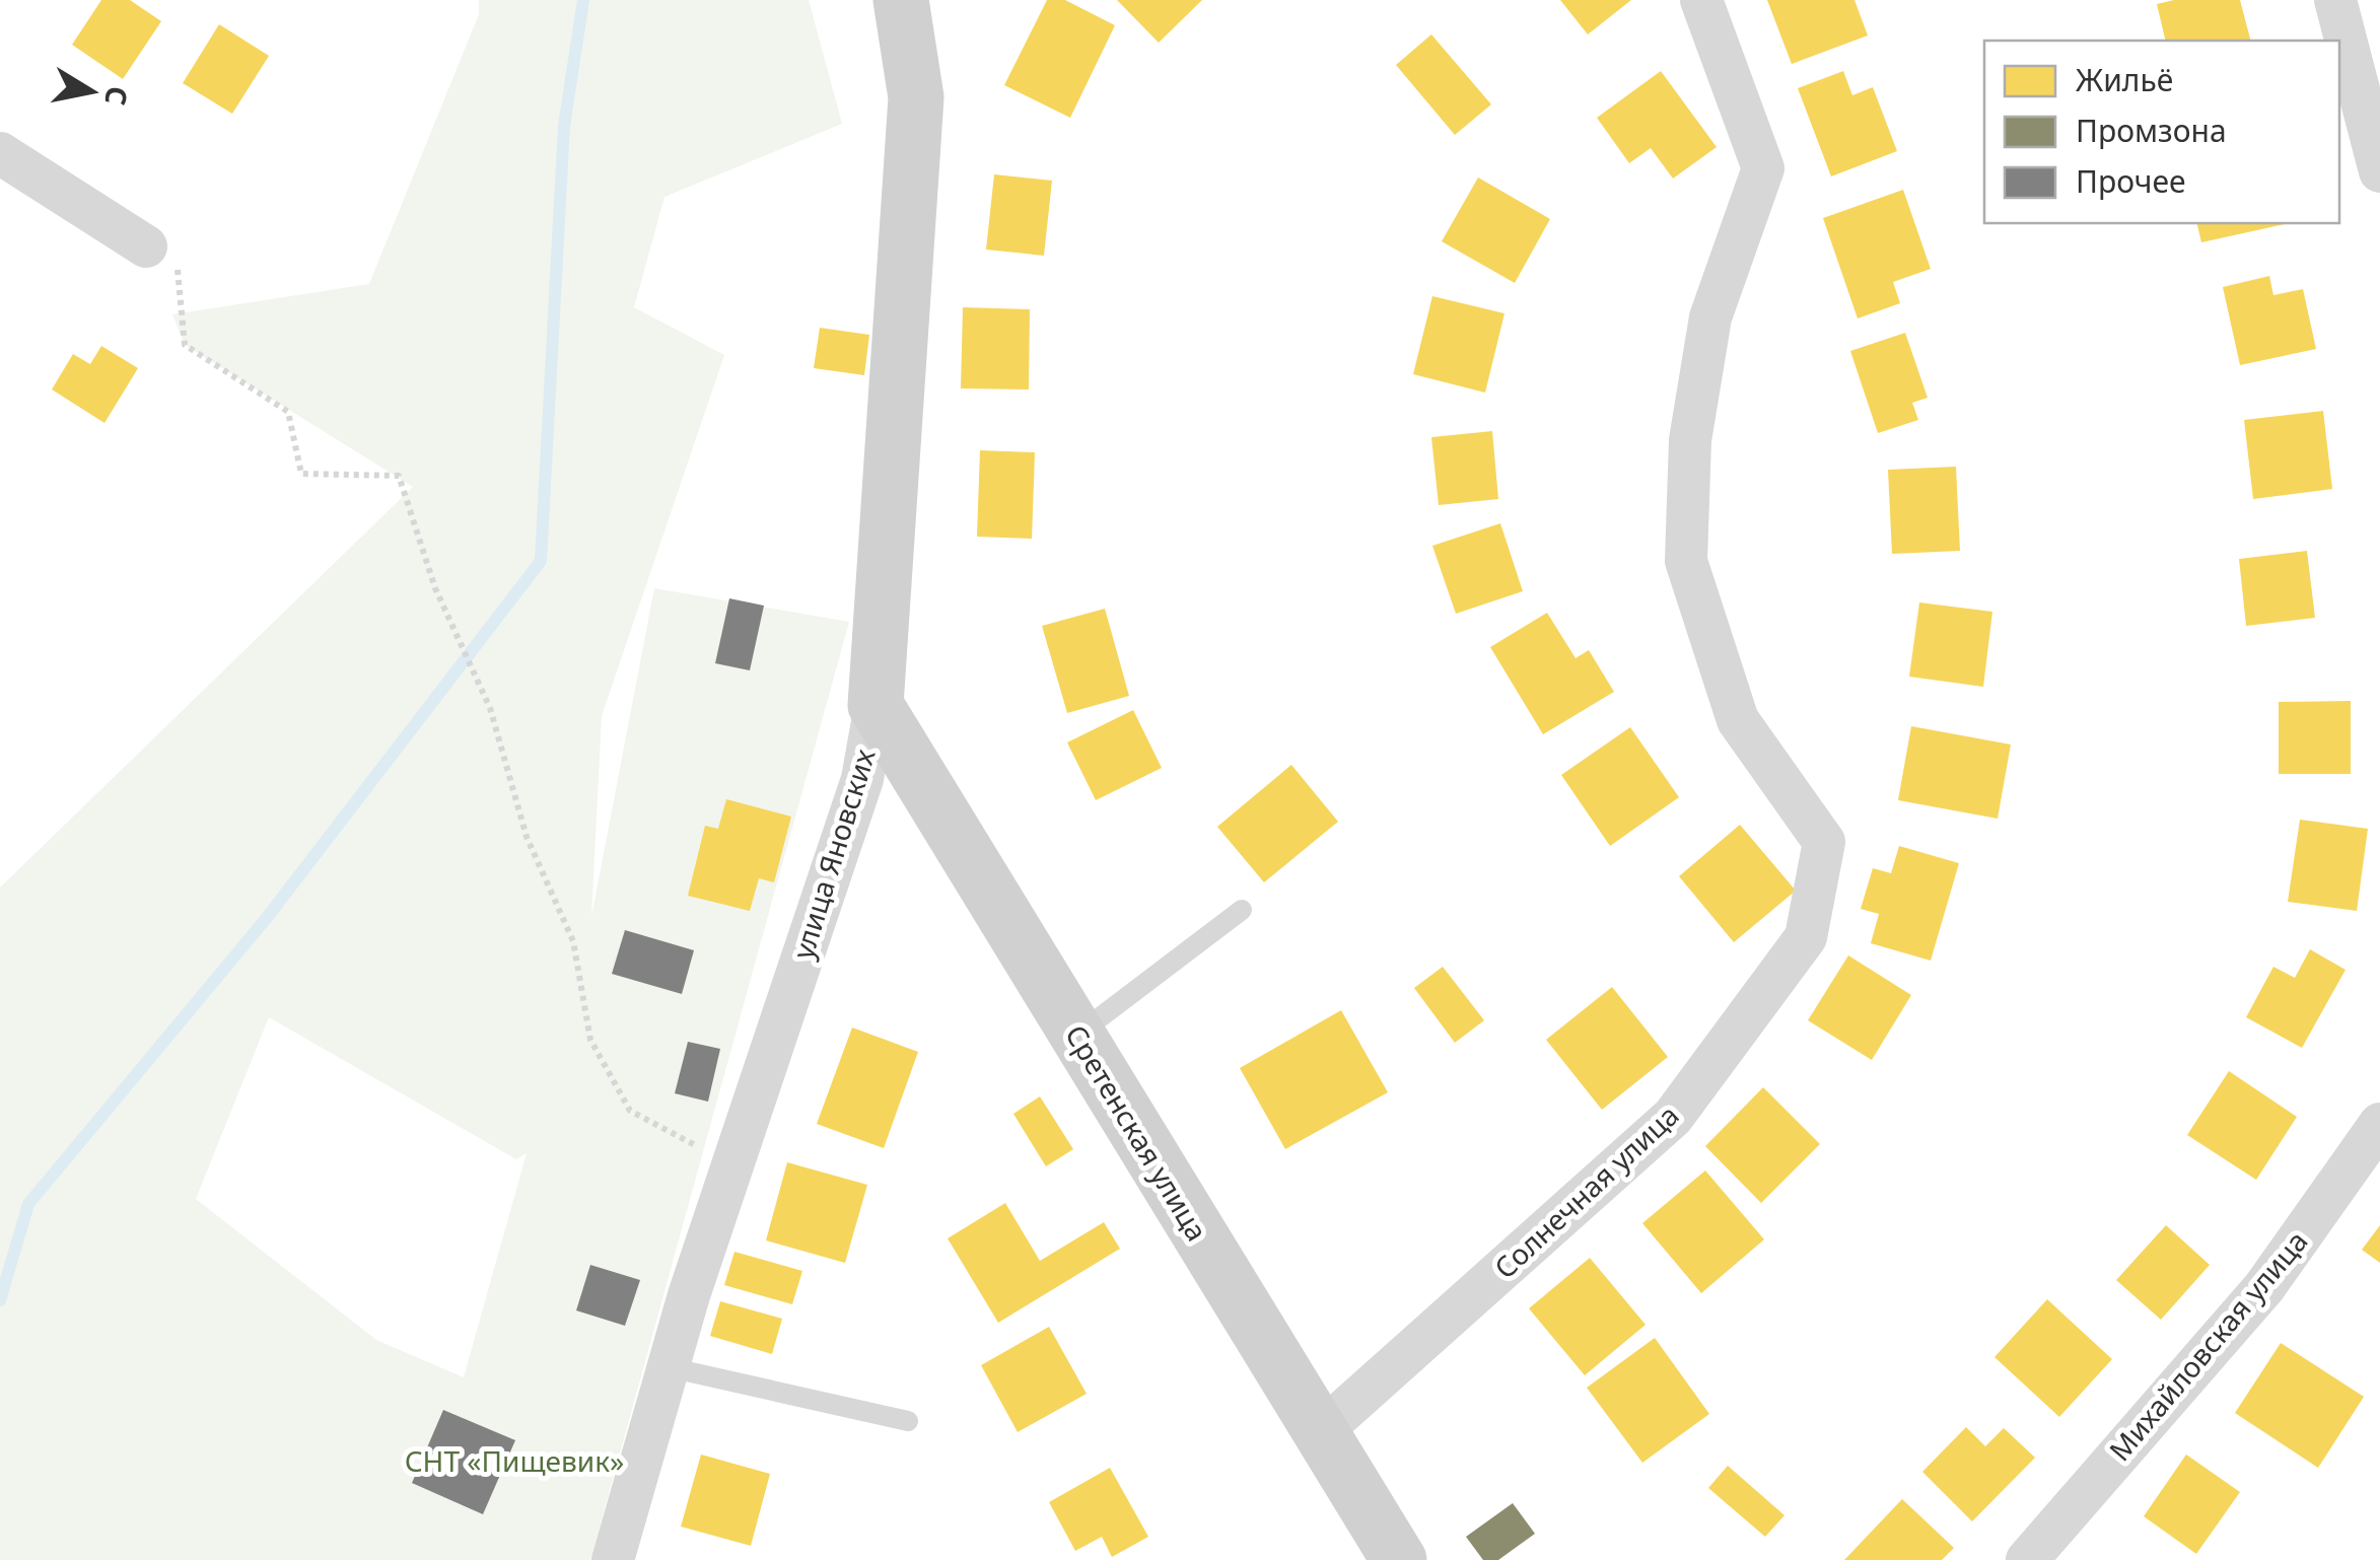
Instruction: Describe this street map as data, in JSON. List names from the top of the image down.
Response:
{
  "streets": {
    "street": [
      "улица Яновских",
      "Сретенская улица",
      "Солнечная улица",
      "Михайловская улица"
    ]
  },
  "crossings": [
    ["улица Яновских", "Сретенская улица"],
    ["Сретенская улица", "Солнечная улица"]
  ],
  "parks": ["СНТ «Пищевик»"],
  "legend": ["Жильё", "Промзона", "Прочее"],
  "north": "right"
}
